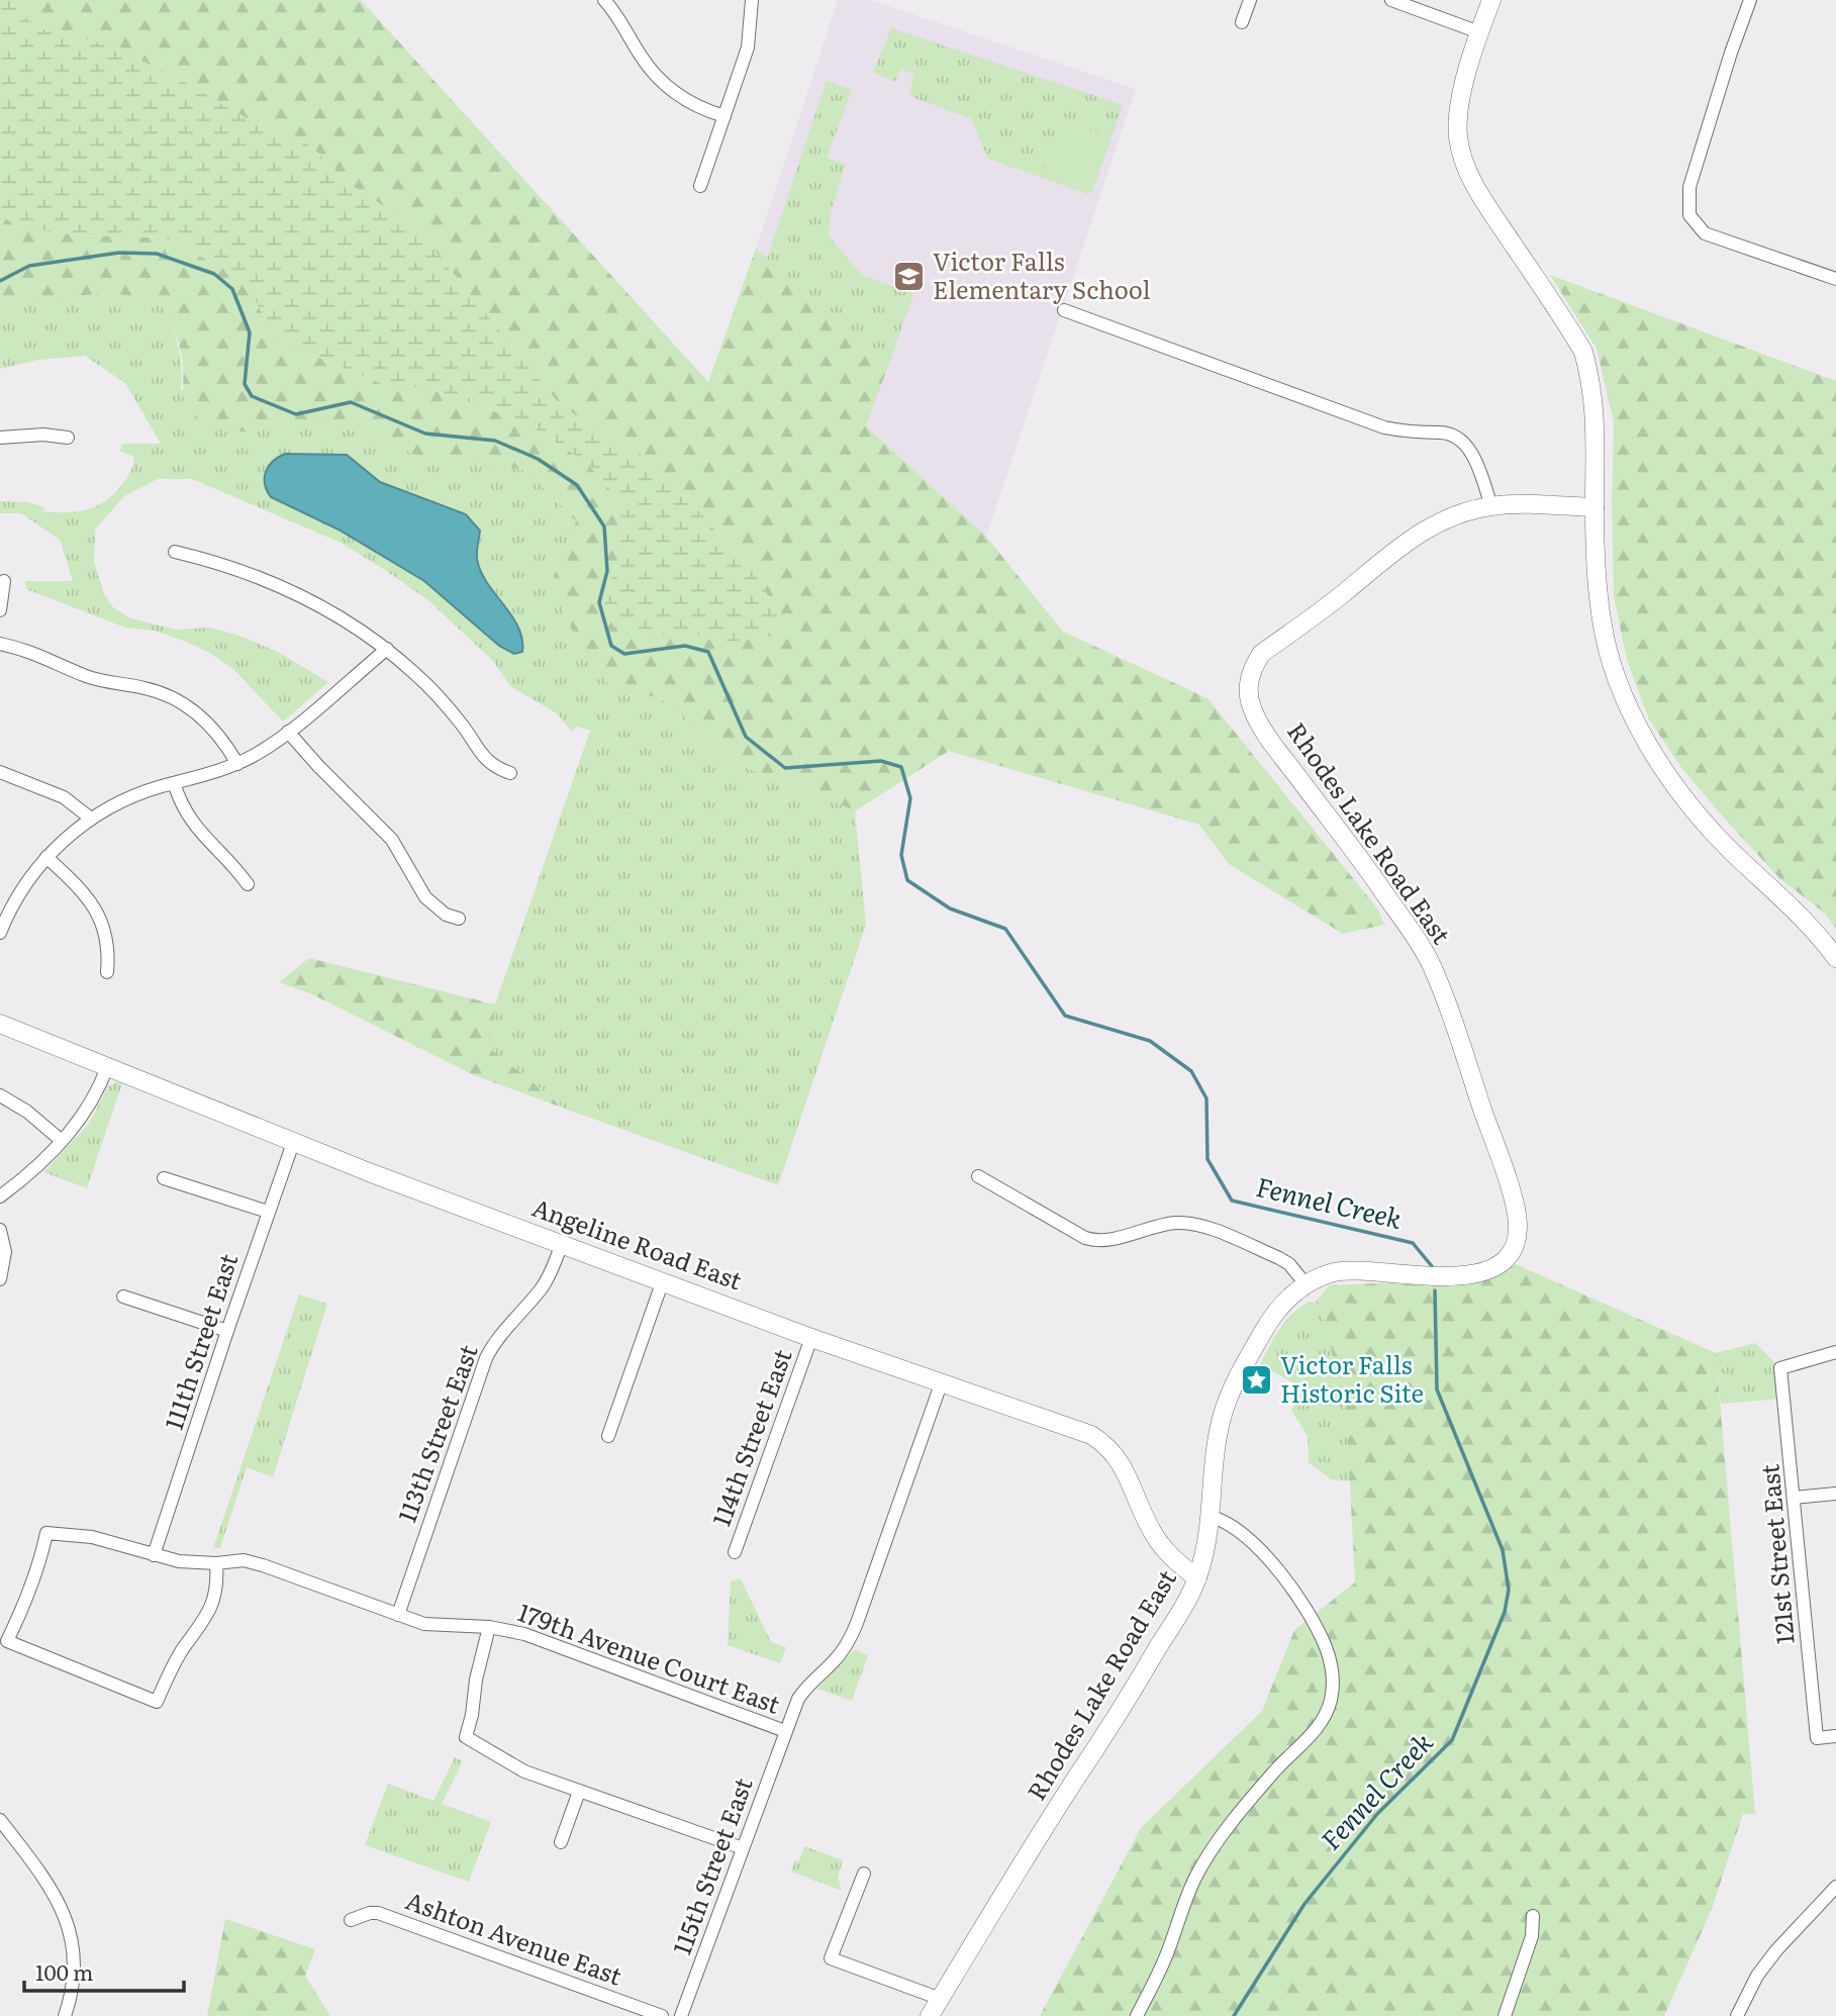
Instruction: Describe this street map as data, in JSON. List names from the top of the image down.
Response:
{
  "streets": {
    "street": [
      "Rhodes Lake Road East",
      "Angeline Road East",
      "111th Street East",
      "113th Street East",
      "114th Street East",
      "121st Street East",
      "179th Avenue Court East",
      "115th Street East",
      "Ashton Avenue East"
    ]
  },
  "crossings": [
    ["Rhodes Lake Road East", "Angeline Road East"],
    ["Angeline Road East", "111th Street East"],
    ["Angeline Road East", "113th Street East"],
    ["Angeline Road East", "114th Street East"],
    ["Angeline Road East", "115th Street East"],
    ["111th Street East", "179th Avenue Court East"],
    ["113th Street East", "179th Avenue Court East"],
    ["179th Avenue Court East", "115th Street East"]
  ],
  "water": ["Fennel Creek"],
  "places": {
    "school or university": ["Victor Falls Elementary School"],
    "place": ["Victor Falls Historic Site"]
  },
  "scale_bar": "100 m"
}
